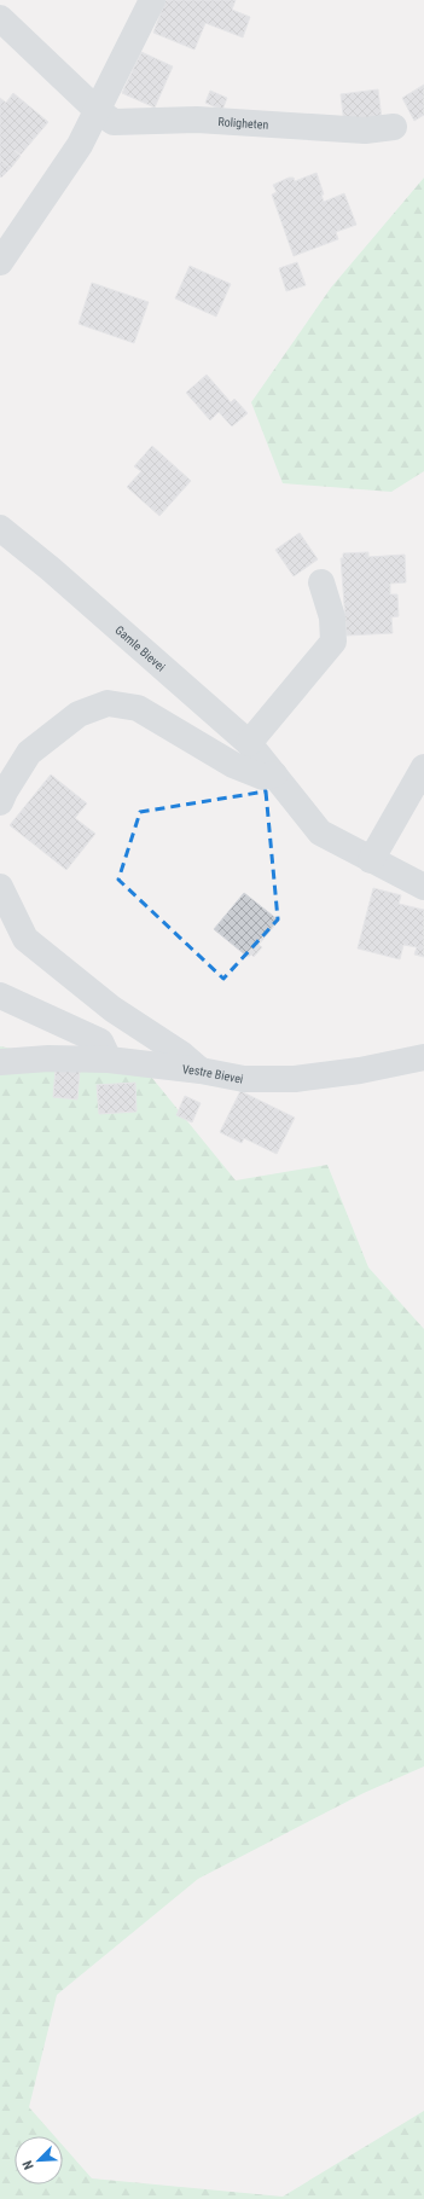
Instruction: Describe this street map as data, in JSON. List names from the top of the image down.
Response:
{
  "streets": {
    "street": ["Roligheten", "Gamle Bievei", "Vestre Bievei"]
  },
  "north": "bottom left"
}
